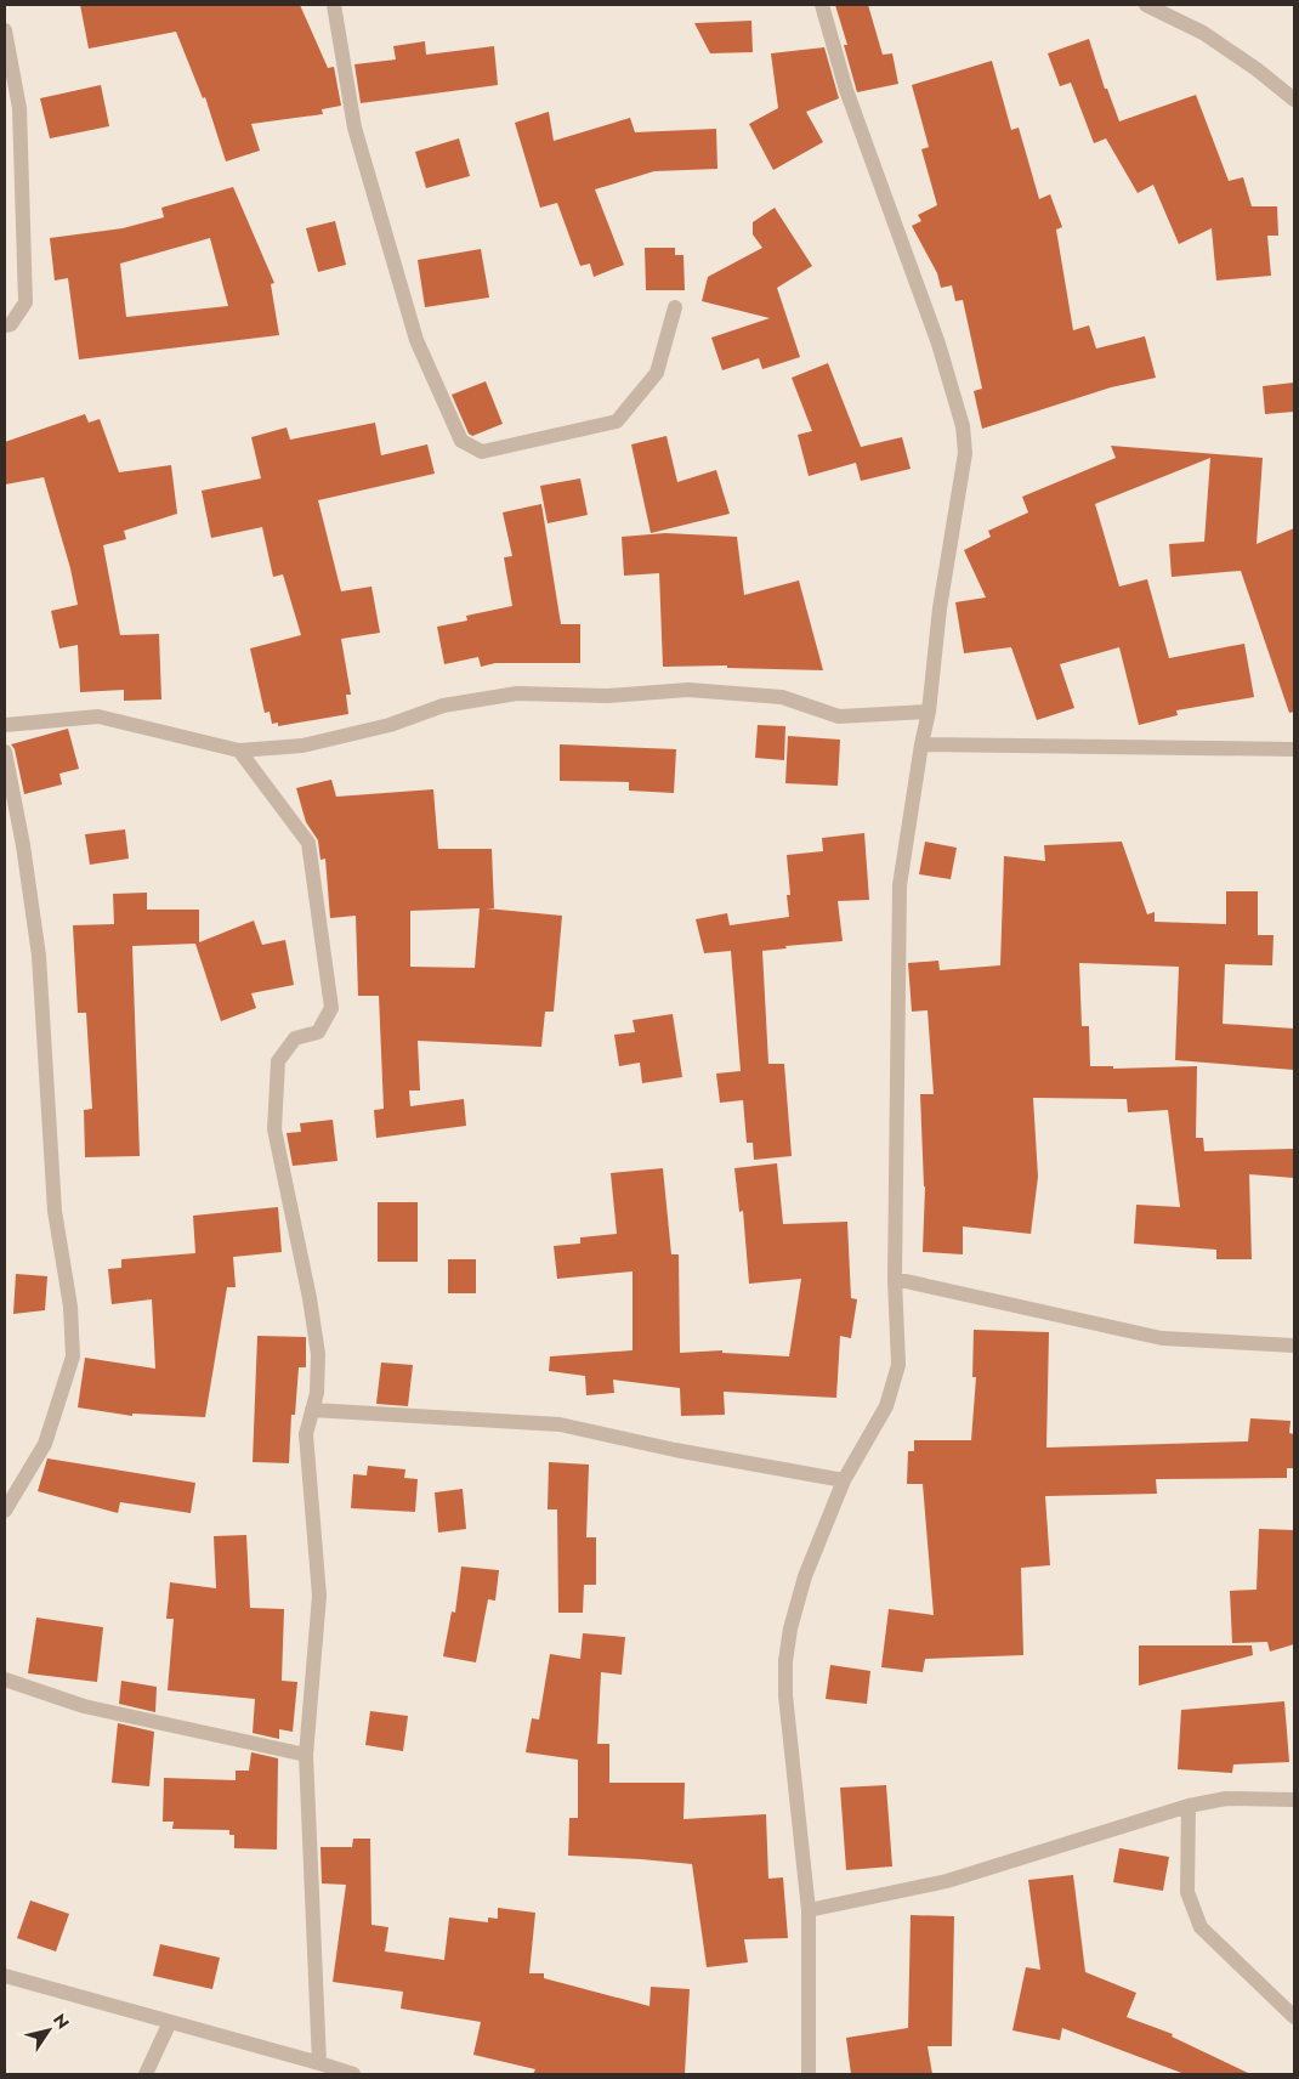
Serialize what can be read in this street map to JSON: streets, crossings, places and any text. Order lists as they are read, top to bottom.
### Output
{
  "north": "top right"
}
